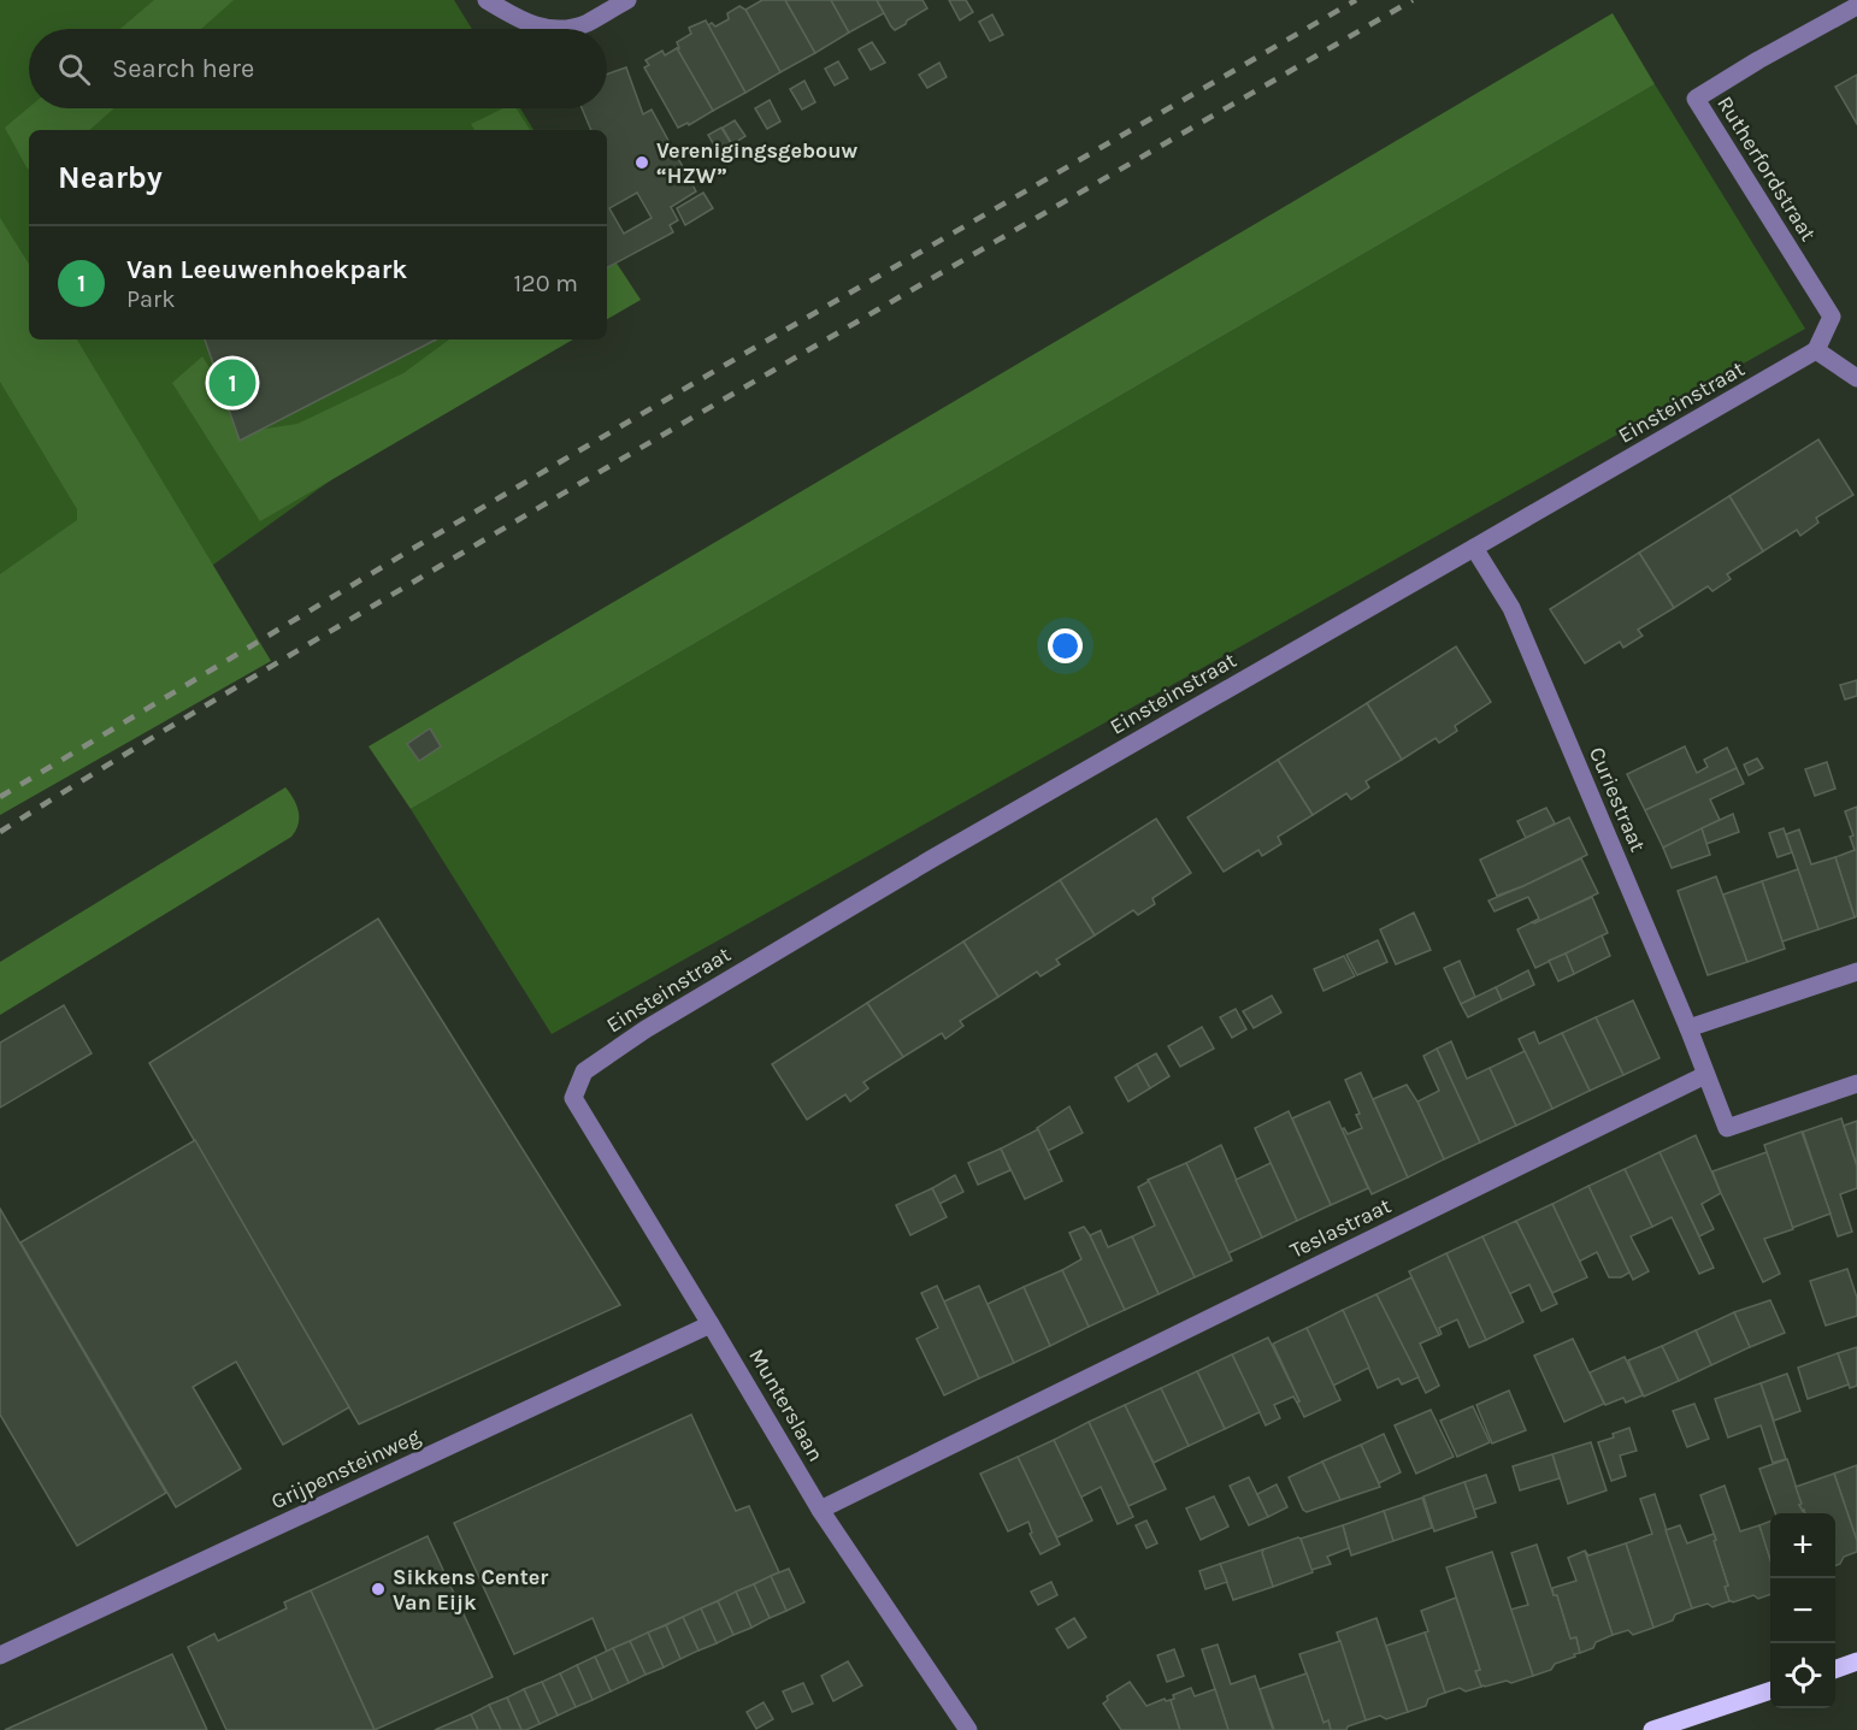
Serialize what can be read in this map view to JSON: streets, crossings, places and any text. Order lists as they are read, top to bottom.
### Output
{
  "streets": {
    "street": [
      "Rutherfordstraat",
      "Einsteinstraat",
      "Curiestraat",
      "Teslastraat",
      "Munterslaan",
      "Grijpensteinweg"
    ]
  },
  "crossings": [
    ["Rutherfordstraat", "Einsteinstraat"],
    ["Einsteinstraat", "Curiestraat"],
    ["Einsteinstraat", "Munterslaan"],
    ["Curiestraat", "Teslastraat"],
    ["Teslastraat", "Munterslaan"],
    ["Munterslaan", "Grijpensteinweg"]
  ],
  "places": ["Verenigingsgebouw “HZW”", "Sikkens Center Van Eijk"],
  "page": {
    "search": "Search here",
    "heading": "Nearby",
    "list": [
      {
        "mark": "1",
        "name": "Van Leeuwenhoekpark",
        "note": "Park",
        "value": "120 m"
      }
    ],
    "pins": "1",
    "map_buttons": ["+", "−"]
  }
}
